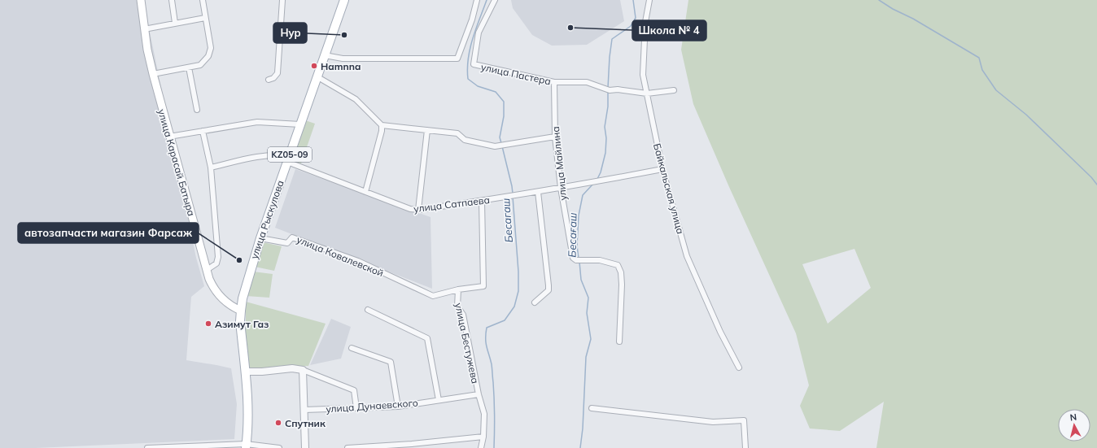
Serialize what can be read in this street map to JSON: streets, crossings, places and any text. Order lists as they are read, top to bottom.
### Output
{
  "streets": {
    "main road": ["KZ05-09", "улица Карасай Батыра", "улица Рыскулова"],
    "street": [
      "улица Пастера",
      "улица Майлина",
      "Байкальская улица",
      "улица Сатпаева",
      "улица Ковалевской",
      "улица Бестужева",
      "улица Дунаевского"
    ]
  },
  "crossings": [
    ["улица Пастера", "улица Майлина"],
    ["улица Пастера", "Байкальская улица"],
    ["улица Карасай Батыра", "улица Рыскулова"],
    ["улица Майлина", "улица Сатпаева"],
    ["Байкальская улица", "улица Сатпаева"],
    ["улица Сатпаева", "улица Рыскулова"],
    ["улица Сатпаева", "улица Бестужева"],
    ["улица Рыскулова", "улица Ковалевской"],
    ["улица Ковалевской", "улица Бестужева"],
    ["улица Бестужева", "улица Дунаевского"]
  ],
  "water": ["Бесагаш", "Бесағаш"],
  "places": [
    "Школа № 4",
    "Hyp",
    "Hamnna",
    "автозапчасти магазин Фарсаж",
    "Азимут Газ",
    "Спутник"
  ],
  "north": "top"
}
